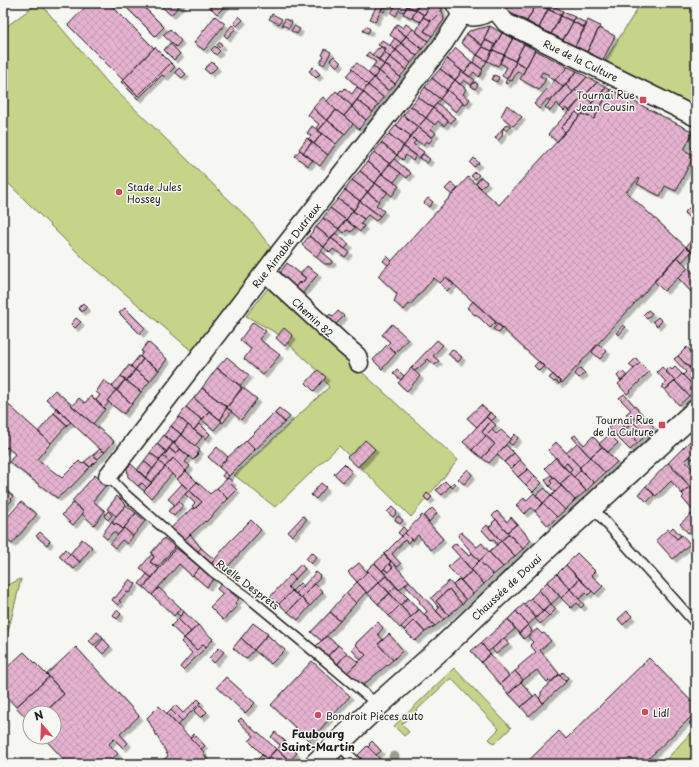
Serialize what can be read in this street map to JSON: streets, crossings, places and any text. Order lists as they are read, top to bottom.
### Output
{
  "streets": {
    "main road": ["Chaussée de Douai"],
    "street": ["Rue de la Culture", "Rue Aimable Dutrieux", "Chemin 82"],
    "lane": ["Ruelle Desprets"]
  },
  "crossings": [
    ["Rue de la Culture", "Rue Aimable Dutrieux"],
    ["Rue Aimable Dutrieux", "Chemin 82"],
    ["Rue Aimable Dutrieux", "Ruelle Desprets"],
    ["Ruelle Desprets", "Chaussée de Douai"]
  ],
  "districts": ["Faubourg Saint-Martin"],
  "places": {
    "transit": ["Tournai Rue Jean Cousin", "Tournai Rue de la Culture"],
    "other": ["Stade Jules Hossey", "Lidl", "Bondroit Pièces auto"]
  },
  "north": "top"
}
